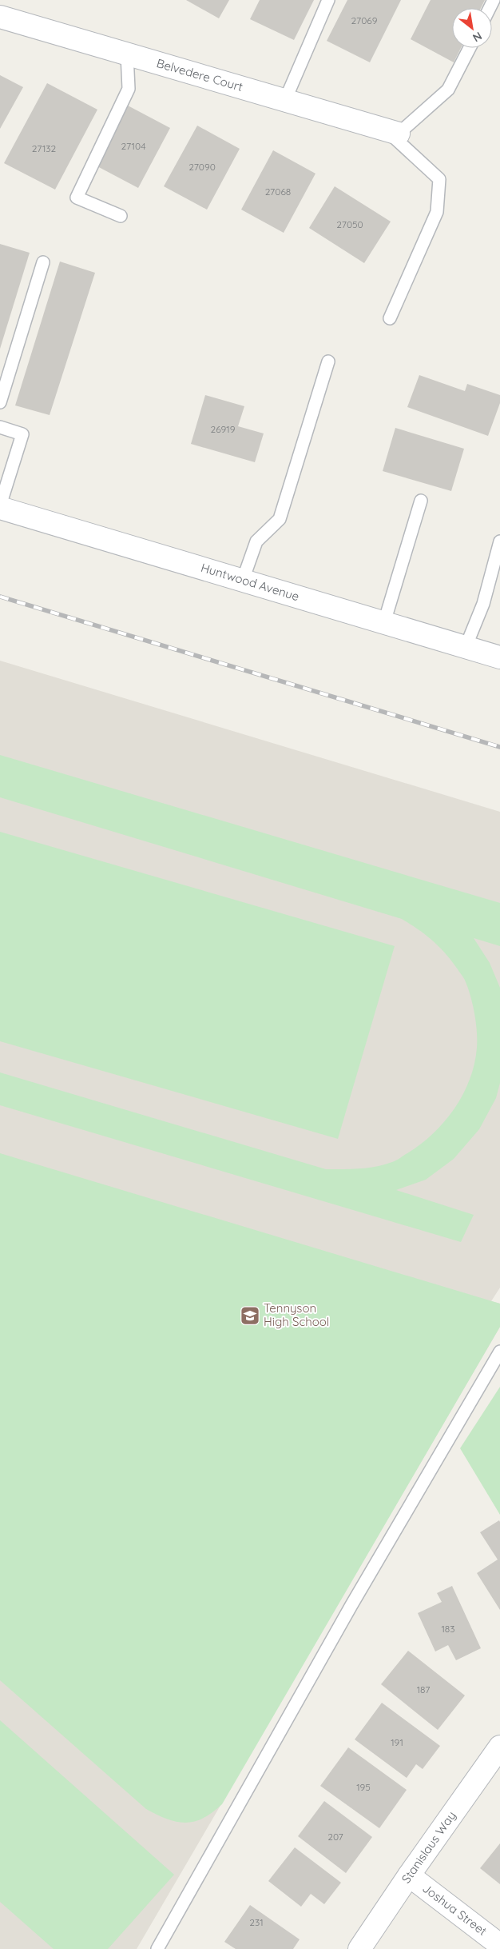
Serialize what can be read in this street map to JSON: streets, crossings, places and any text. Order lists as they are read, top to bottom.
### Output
{
  "streets": {
    "street": [
      "Belvedere Court",
      "Huntwood Avenue",
      "Stanislaus Way",
      "Joshua Street"
    ]
  },
  "crossings": [
    ["Stanislaus Way", "Joshua Street"]
  ],
  "places": {
    "school or university": ["Tennyson High School"]
  },
  "house_numbers": [
    "27069",
    "27104",
    "27132",
    "27090",
    "27068",
    "27050",
    "26919",
    "183",
    "187",
    "191",
    "195",
    "207",
    "231"
  ],
  "north": "bottom right"
}
